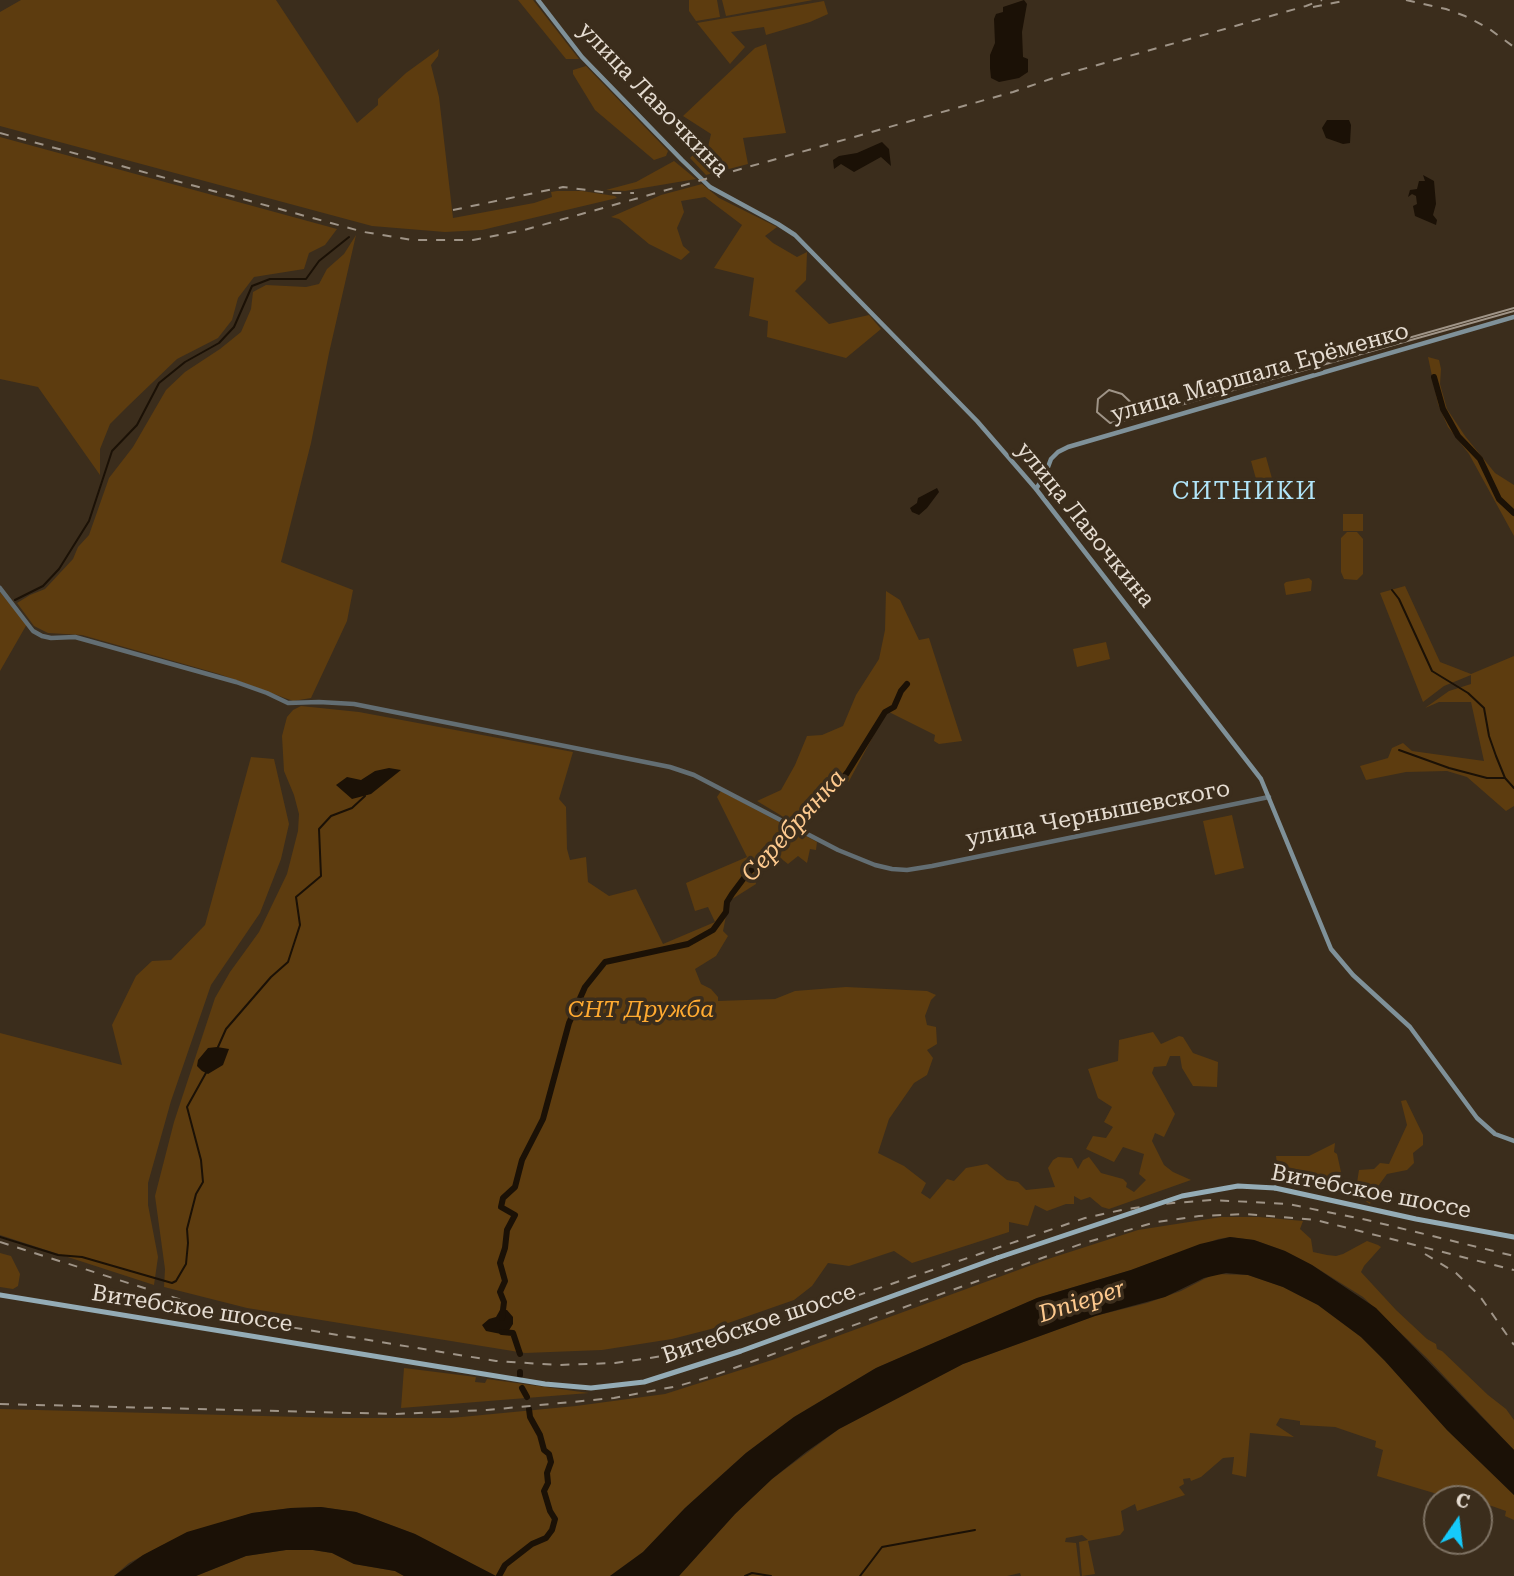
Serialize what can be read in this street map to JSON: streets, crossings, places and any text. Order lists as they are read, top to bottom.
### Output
{
  "streets": {
    "main road": ["улица Лавочкина", "улица Маршала Ерёменко", "Витебское шоссе"],
    "street": ["улица Чернышевского"]
  },
  "crossings": [
    ["улица Лавочкина", "улица Маршала Ерёменко"],
    ["улица Лавочкина", "улица Чернышевского"]
  ],
  "districts": ["СИТНИКИ"],
  "water": ["Серебрянка", "Dnieper"],
  "parks": ["СНТ Дружба"],
  "north": "top"
}
